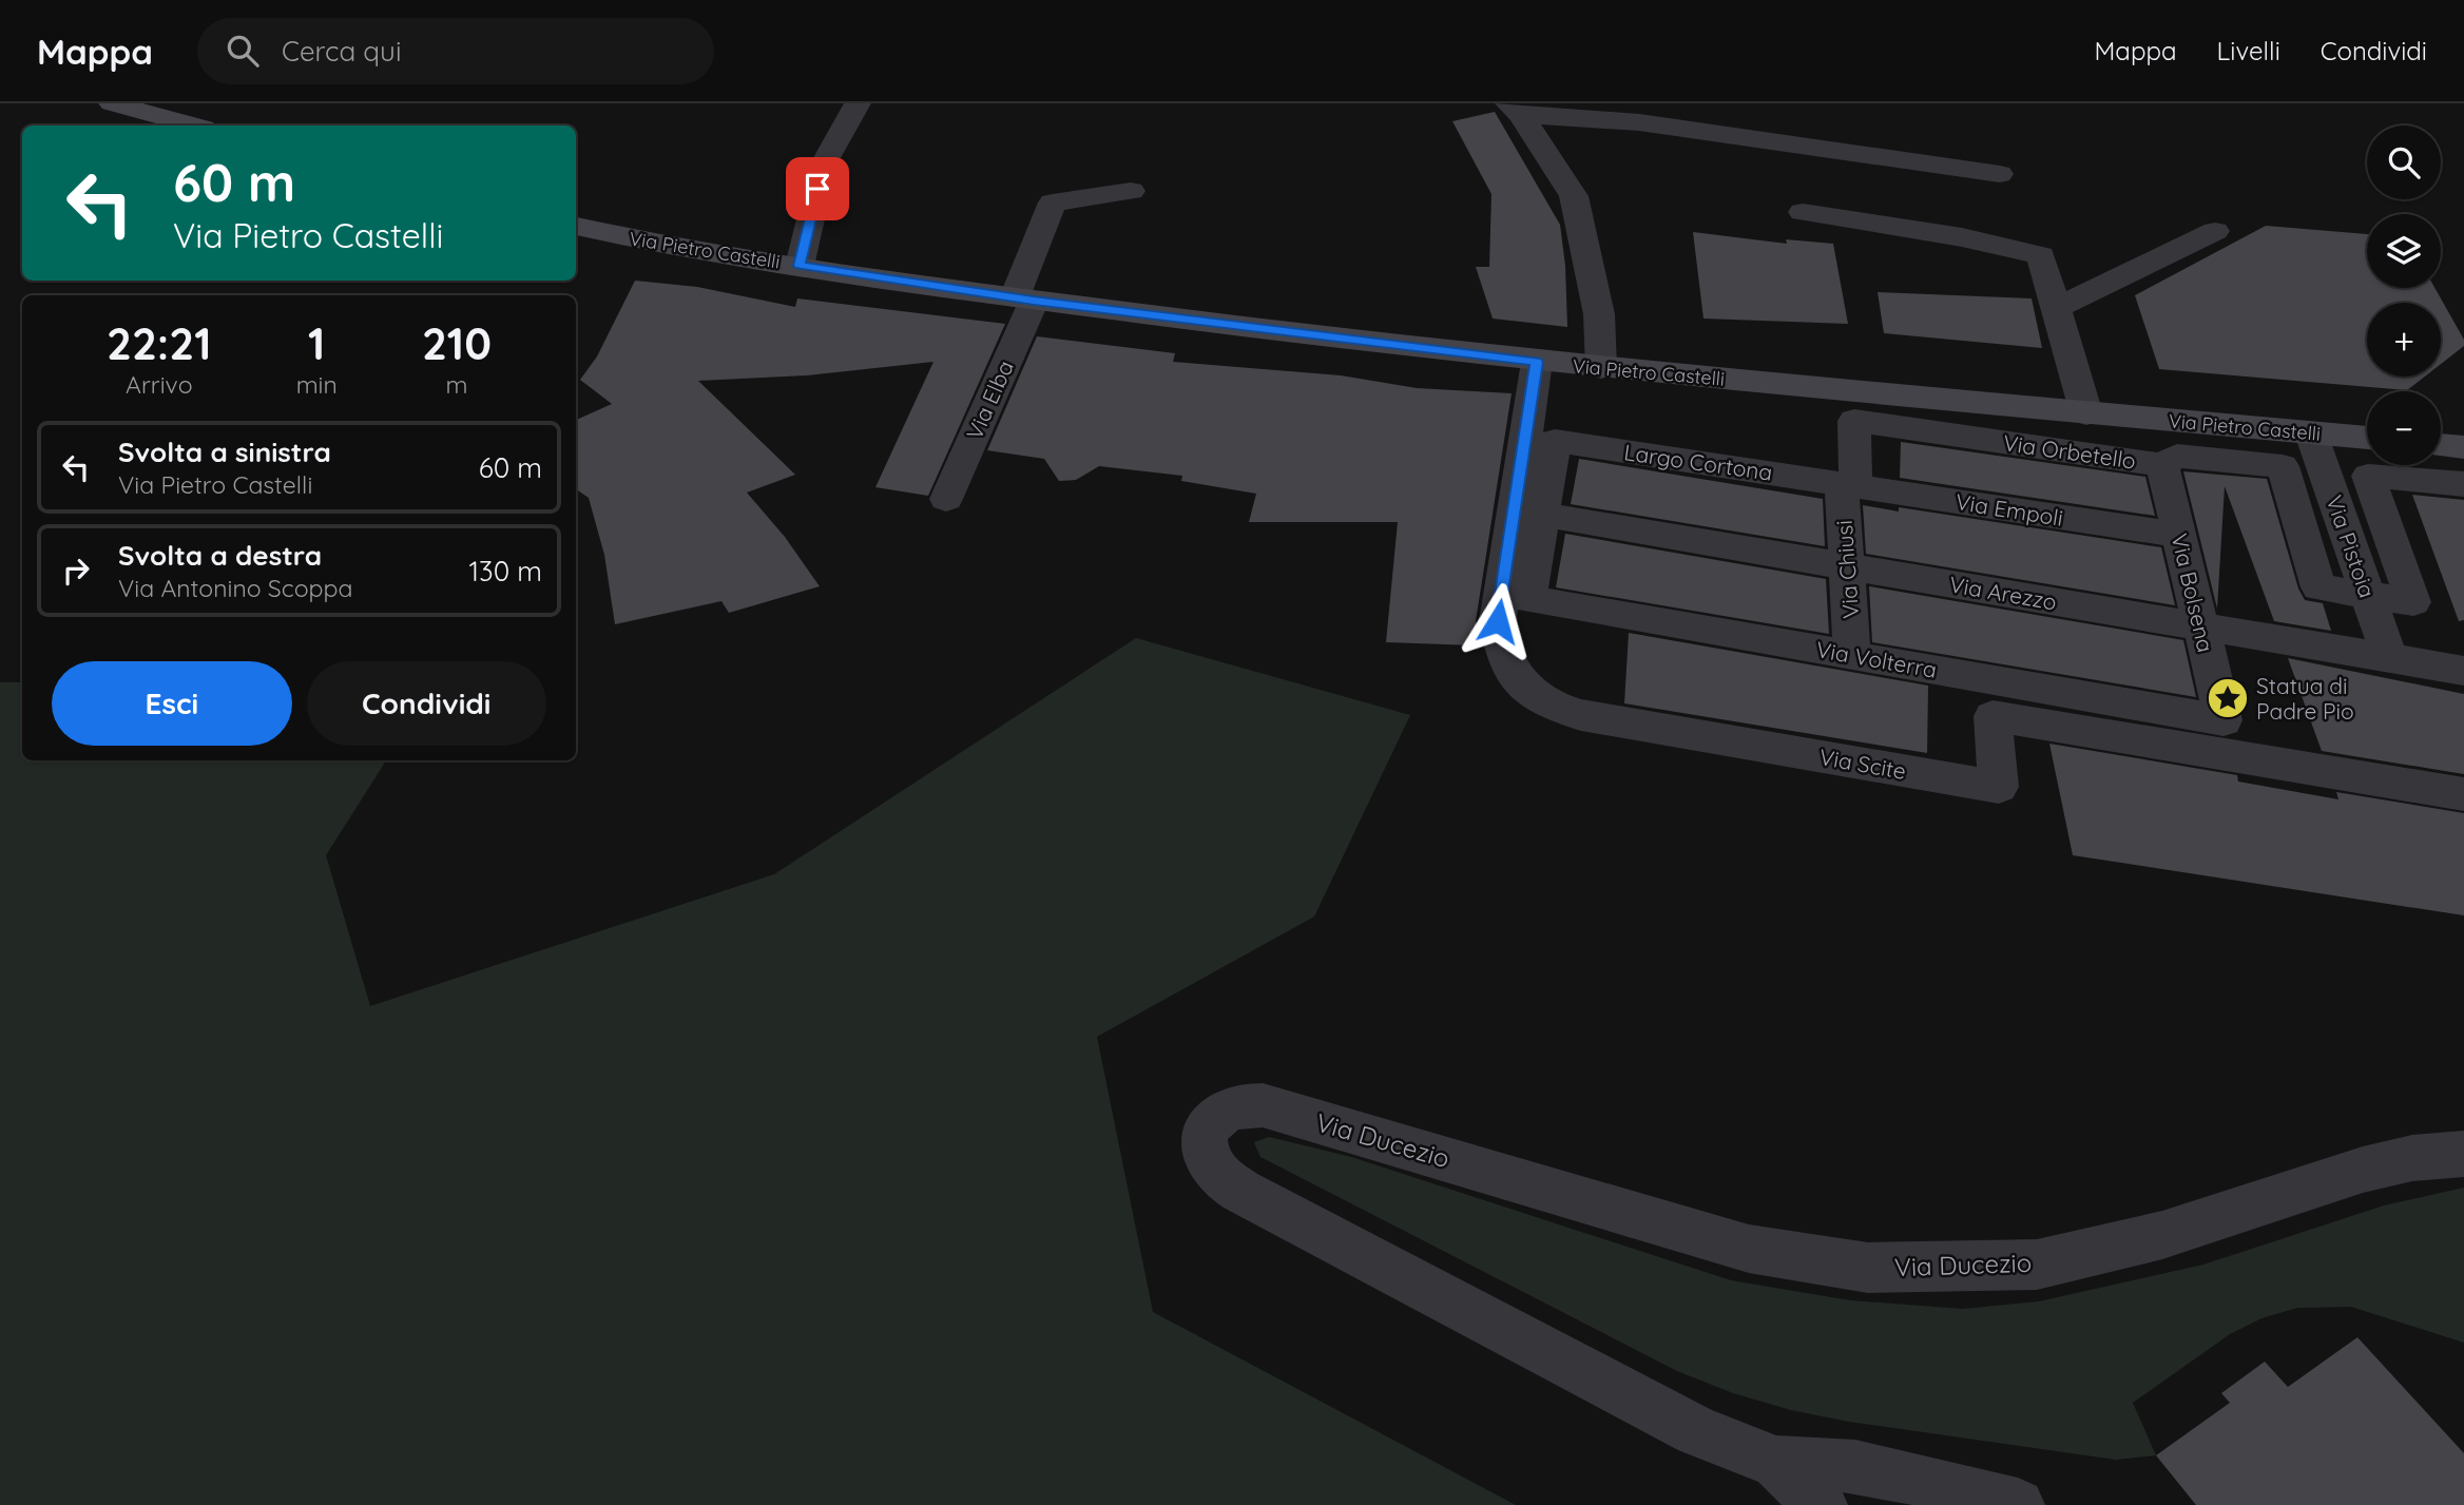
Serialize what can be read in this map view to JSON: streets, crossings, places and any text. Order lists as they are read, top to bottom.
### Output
{
  "streets": {
    "street": [
      "Via Pietro Castelli",
      "Via Elba",
      "Via Orbetello",
      "Largo Cortona",
      "Via Empoli",
      "Via Pistoia",
      "Via Chiusi",
      "Via Arezzo",
      "Via Bolsena",
      "Via Volterra",
      "Via Scite",
      "Via Ducezio"
    ]
  },
  "crossings": [
    ["Via Pietro Castelli", "Via Elba"],
    ["Via Pietro Castelli", "Via Pistoia"],
    ["Via Pietro Castelli", "Via Scite"],
    ["Via Orbetello", "Via Pistoia"],
    ["Via Orbetello", "Via Chiusi"],
    ["Via Orbetello", "Via Bolsena"],
    ["Largo Cortona", "Via Empoli"],
    ["Largo Cortona", "Via Chiusi"],
    ["Largo Cortona", "Via Arezzo"],
    ["Largo Cortona", "Via Volterra"],
    ["Via Empoli", "Via Chiusi"],
    ["Via Empoli", "Via Bolsena"],
    ["Via Pistoia", "Via Arezzo"],
    ["Via Chiusi", "Via Arezzo"],
    ["Via Chiusi", "Via Volterra"],
    ["Via Arezzo", "Via Bolsena"],
    ["Via Arezzo", "Via Volterra"],
    ["Via Bolsena", "Via Volterra"]
  ],
  "places": {
    "place": ["Statua di Padre Pio"]
  },
  "page": {
    "header": "Mappa",
    "search": "Cerca qui",
    "nav": ["Mappa", "Livelli", "Condividi"],
    "map_buttons": ["+", "−"],
    "turn": ["60 m", "Via Pietro Castelli"],
    "eta": [
      "22:21",
      "Arrivo",
      "1",
      "min",
      "210",
      "m"
    ],
    "list": [
      {
        "name": "Svolta a sinistra",
        "note": "Via Pietro Castelli",
        "value": "60 m"
      },
      {
        "name": "Svolta a destra",
        "note": "Via Antonino Scoppa",
        "value": "130 m"
      }
    ],
    "buttons": ["Esci", "Condividi"]
  }
}
